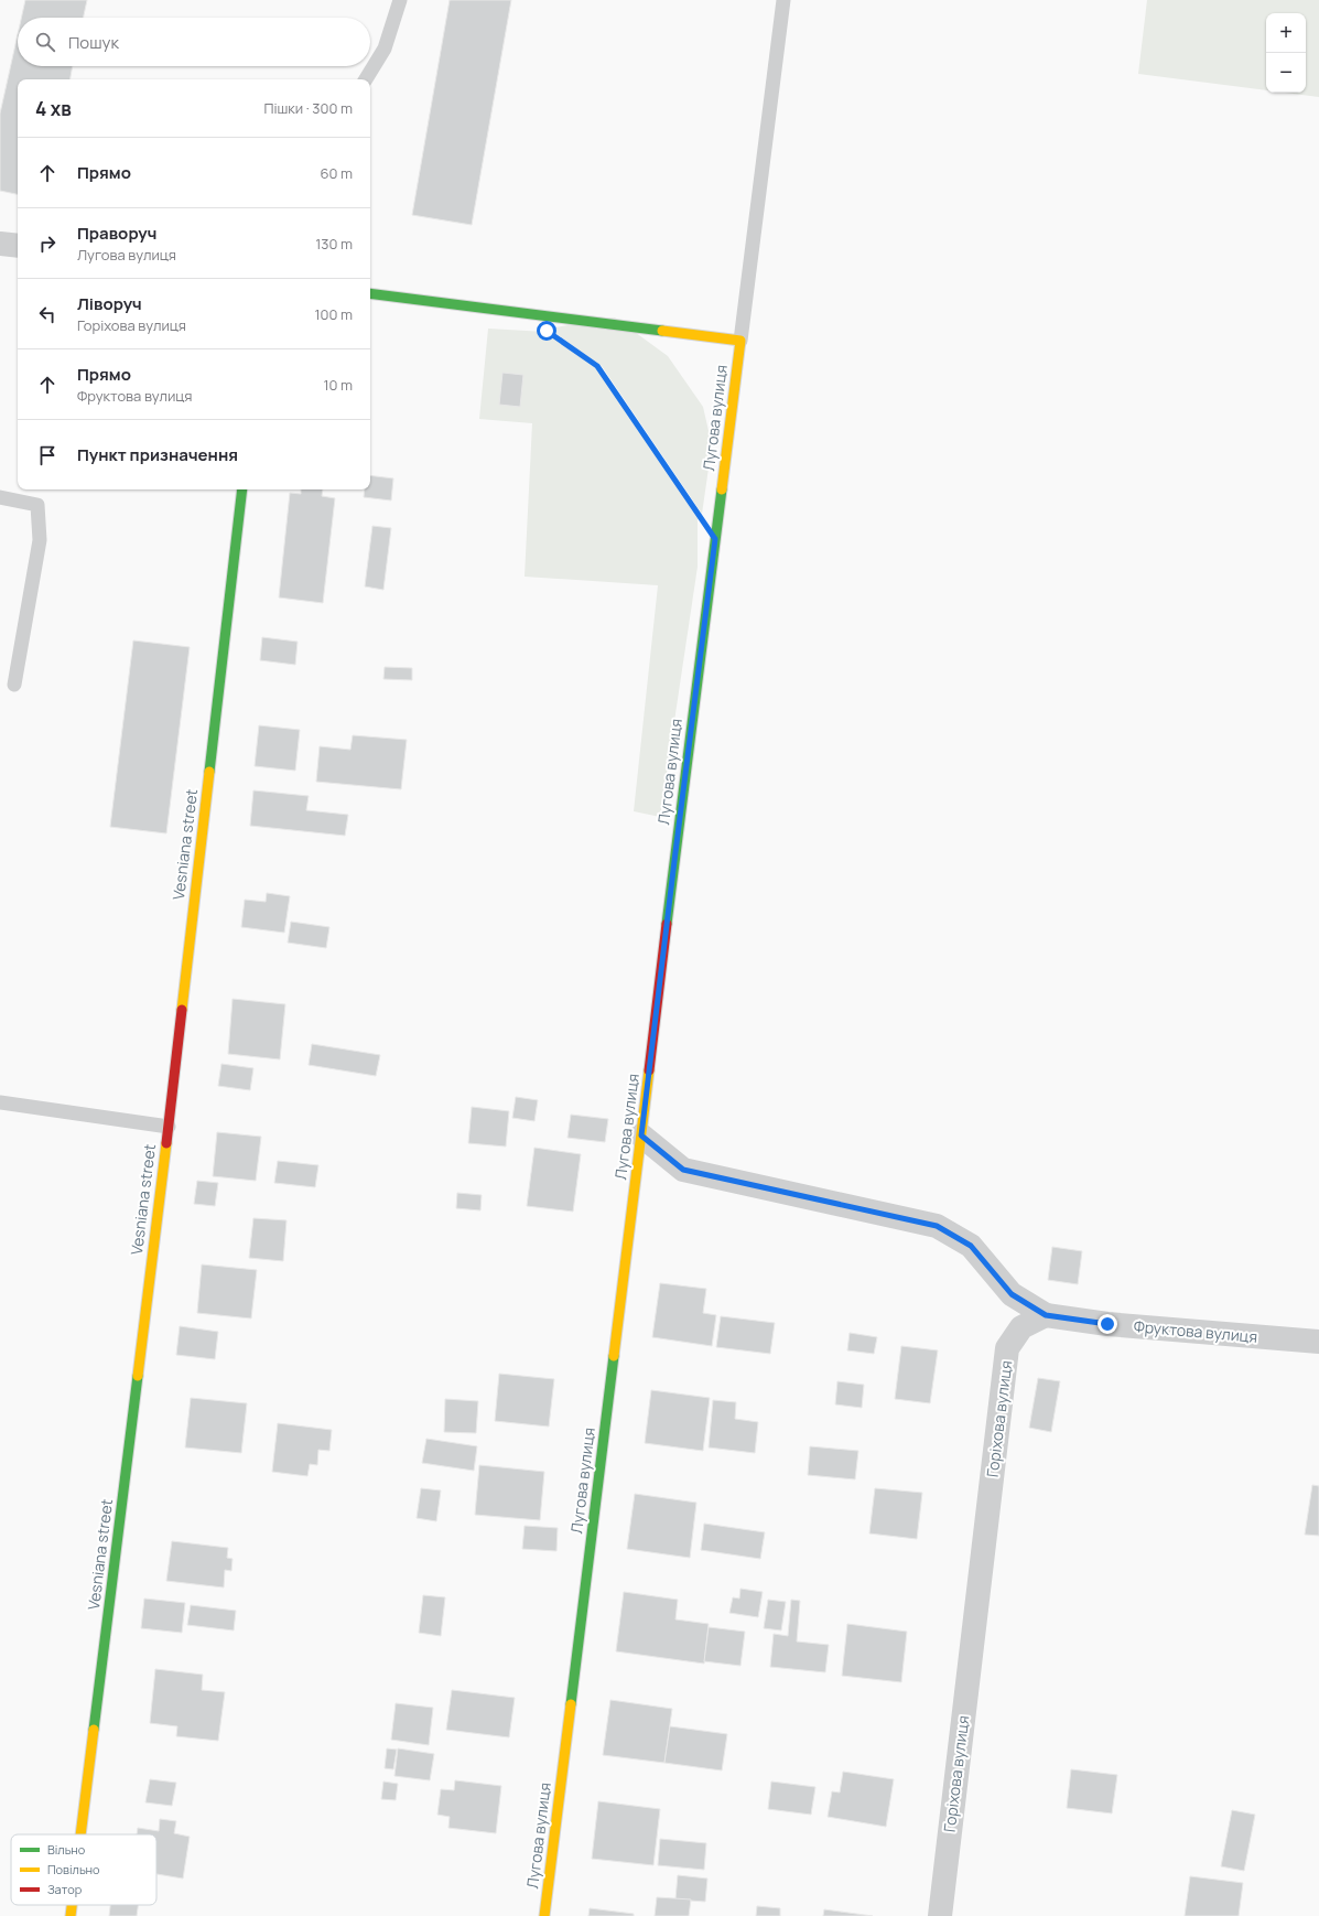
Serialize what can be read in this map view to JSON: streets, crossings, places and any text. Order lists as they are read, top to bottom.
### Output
{
  "streets": {
    "street": [
      "Лугова вулиця",
      "Vesniana street",
      "Фруктова вулиця",
      "Горіхова вулиця"
    ]
  },
  "crossings": [
    ["Фруктова вулиця", "Горіхова вулиця"]
  ],
  "legend": ["Вільно", "Повільно", "Затор"],
  "page": {
    "map_buttons": ["+", "−"],
    "search": "Пошук",
    "heading": ["4 хв", "Пішки · 300 m"],
    "list": [
      ["Прямо", "60 m"],
      ["Праворуч", "Лугова вулиця", "130 m"],
      ["Ліворуч", "Горіхова вулиця", "100 m"],
      ["Прямо", "Фруктова вулиця", "10 m"],
      "Пункт призначення"
    ]
  }
}
